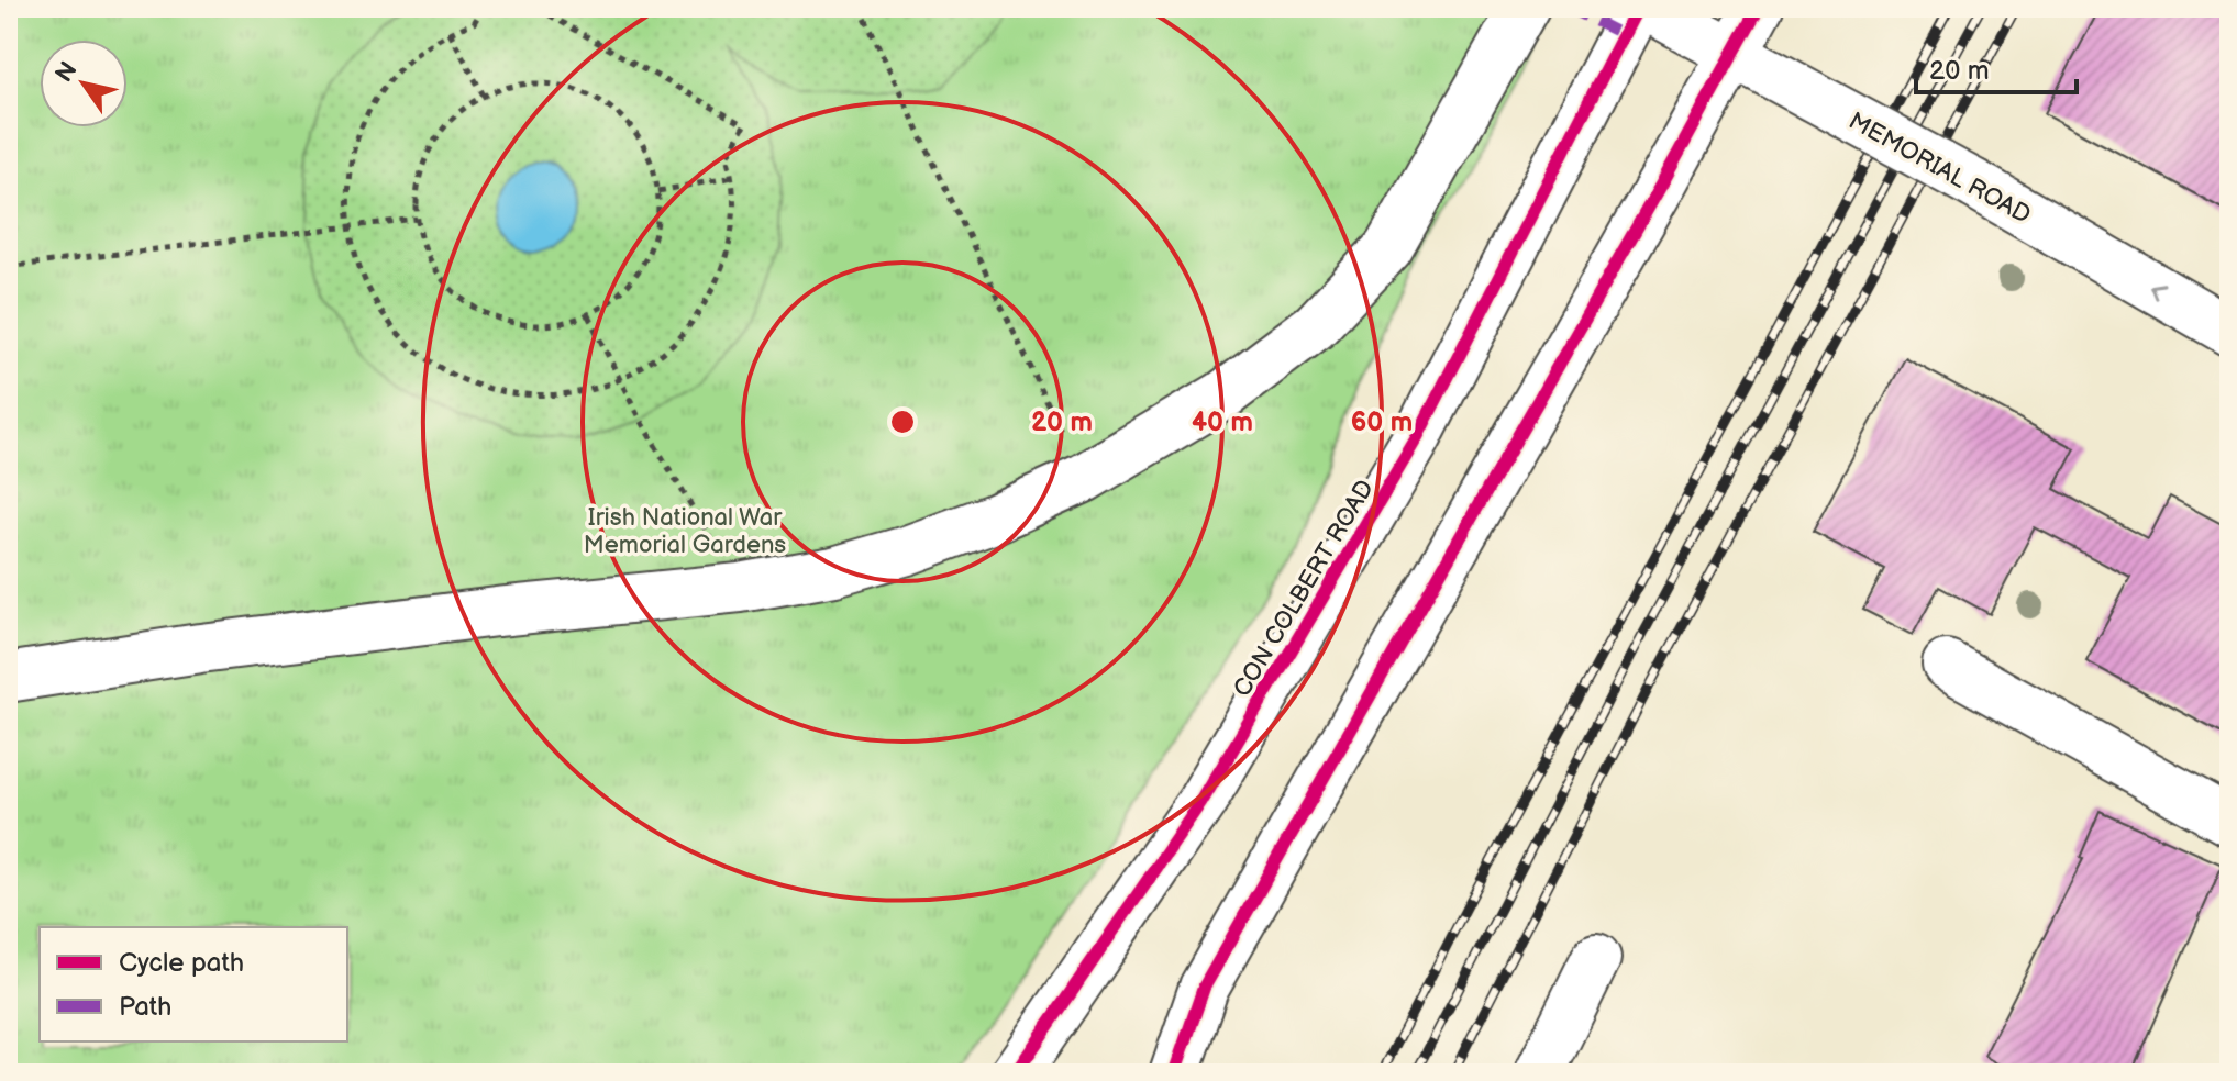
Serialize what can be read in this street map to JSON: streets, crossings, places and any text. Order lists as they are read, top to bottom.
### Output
{
  "streets": {
    "main road": ["MEMORIAL ROAD", "CON COLBERT ROAD"]
  },
  "one_way": ["MEMORIAL ROAD"],
  "parks": ["Irish National War Memorial Gardens"],
  "legend": ["Cycle path", "Path"],
  "scale_bar": "20 m",
  "north": "top left",
  "rings": ["20 m", "40 m", "60 m"]
}
